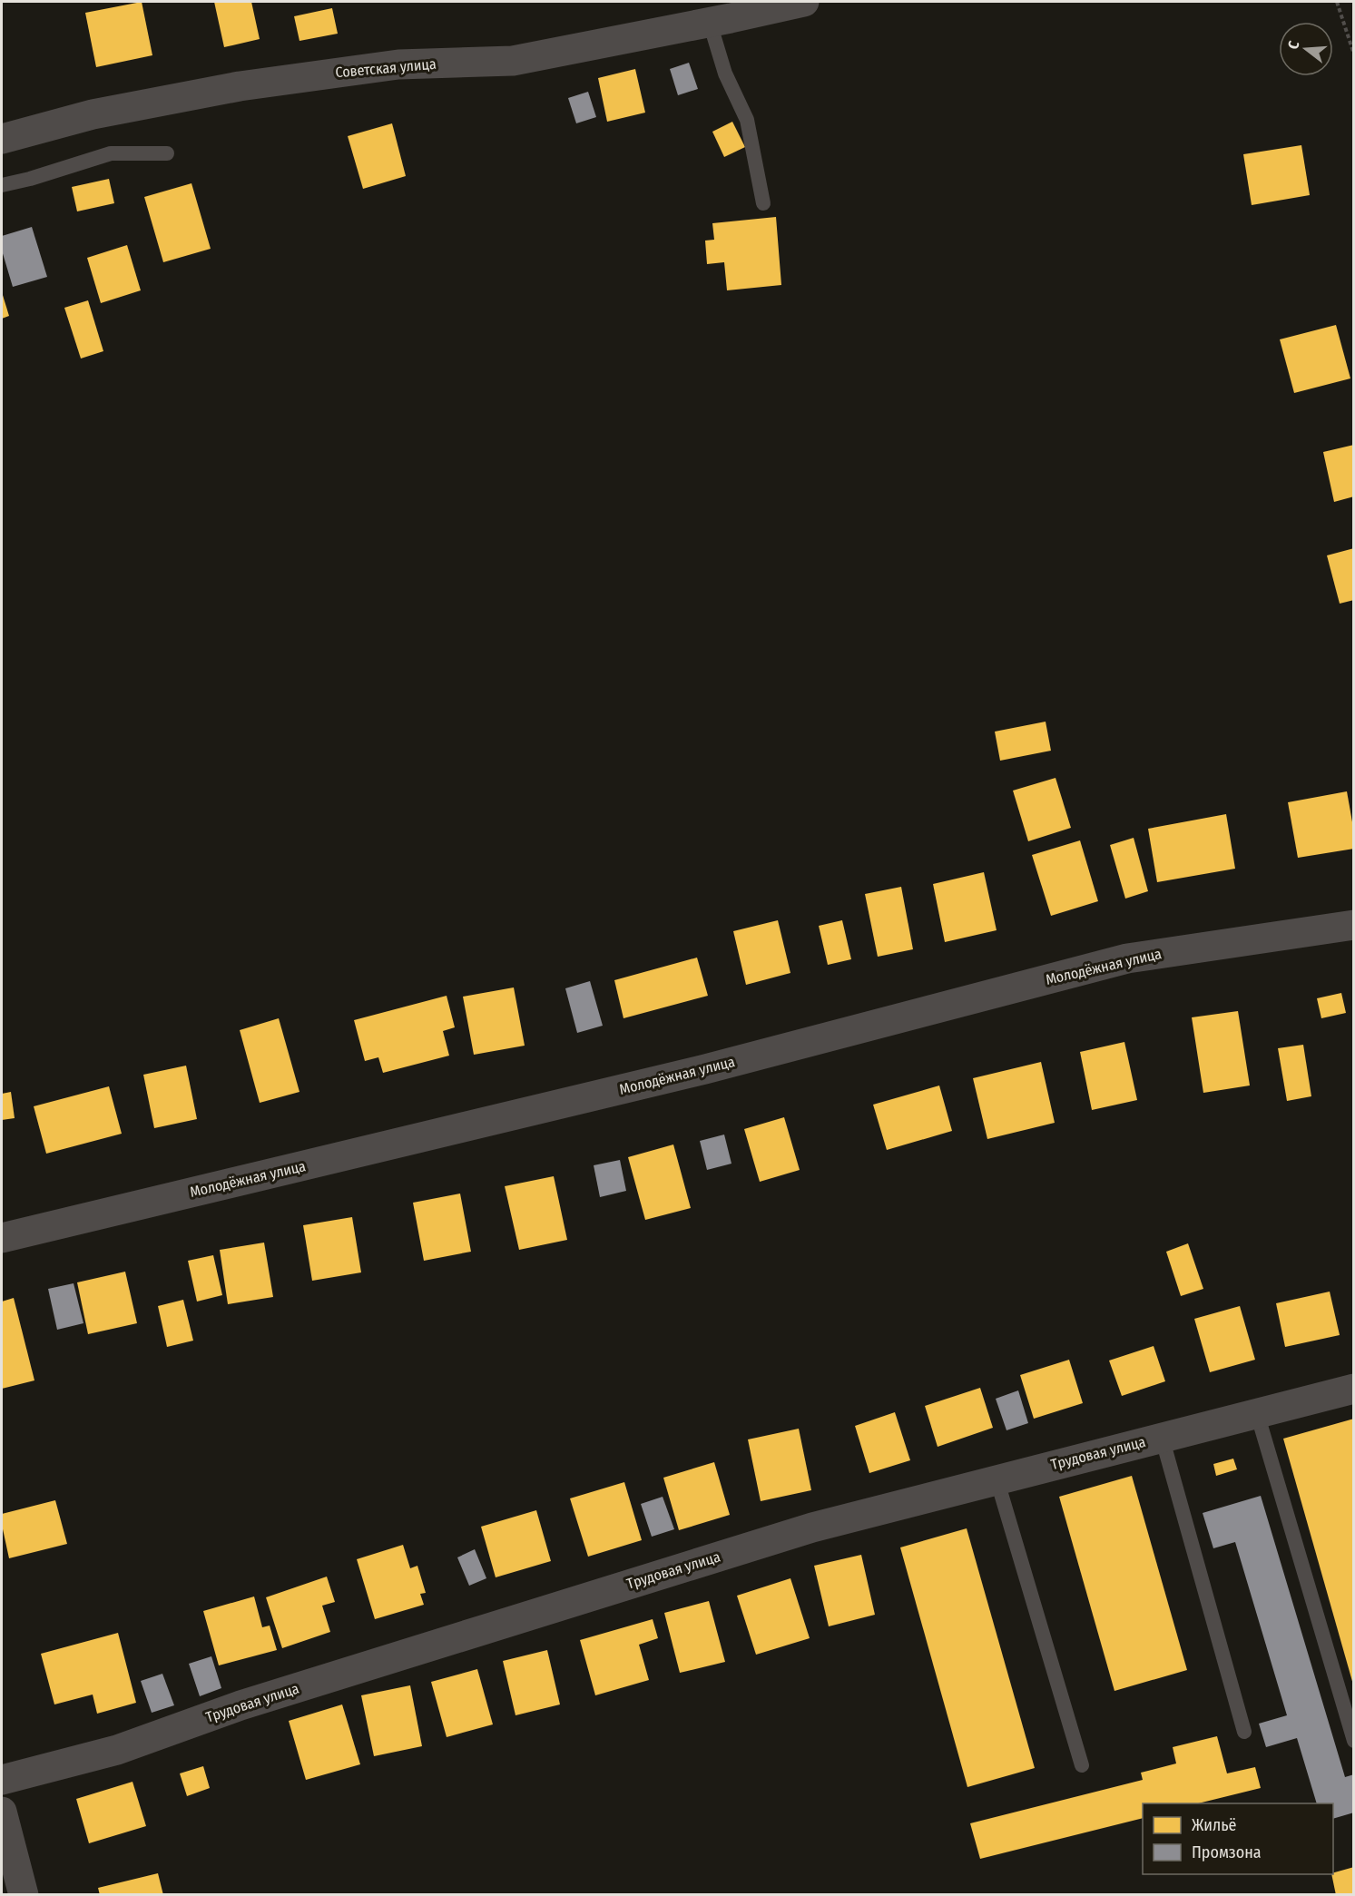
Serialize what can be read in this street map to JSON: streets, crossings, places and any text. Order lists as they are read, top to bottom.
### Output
{
  "streets": {
    "street": ["Советская улица", "Молодёжная улица", "Трудовая улица"]
  },
  "legend": ["Жильё", "Промзона"],
  "north": "left"
}
